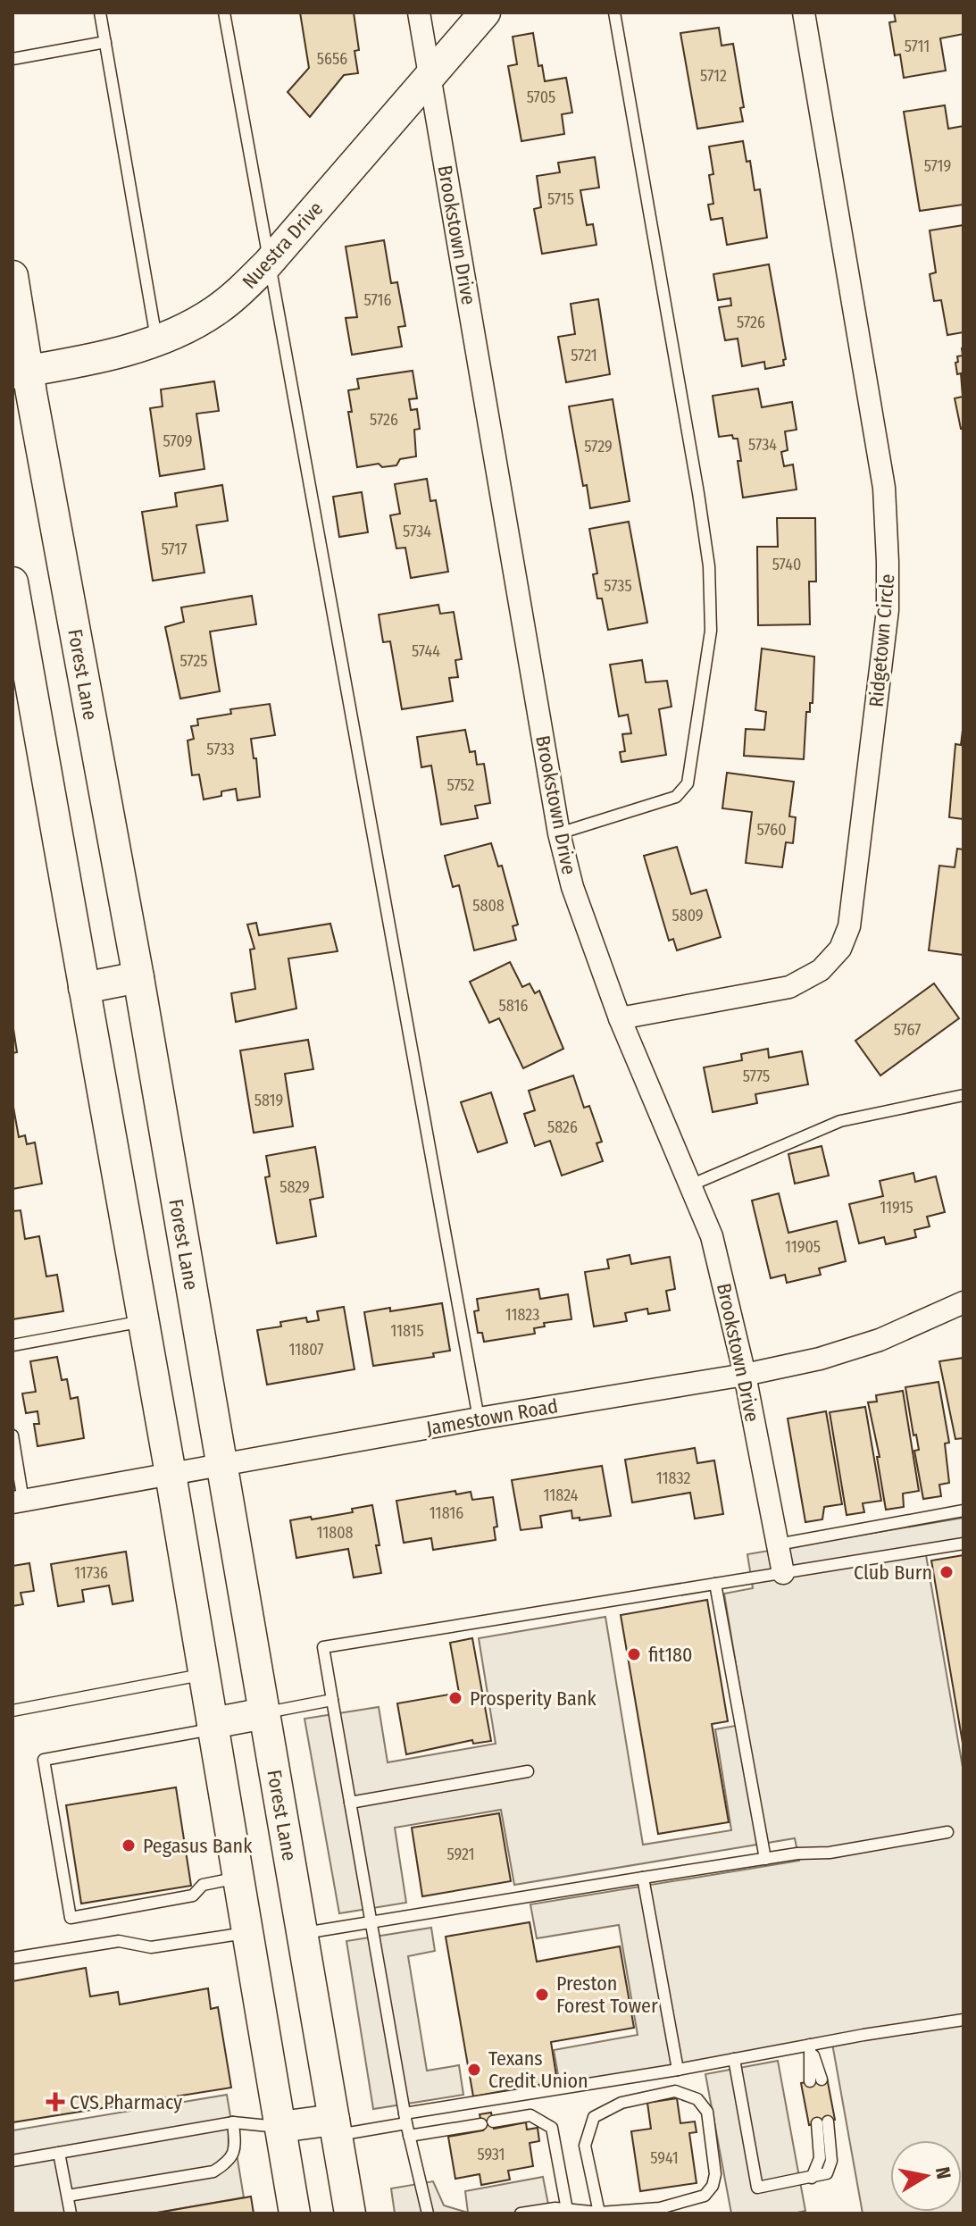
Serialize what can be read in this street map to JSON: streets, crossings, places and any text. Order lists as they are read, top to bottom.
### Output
{
  "streets": {
    "main road": ["Nuestra Drive", "Forest Lane"],
    "street": ["Brookstown Drive", "Ridgetown Circle", "Jamestown Road"]
  },
  "crossings": [
    ["Brookstown Drive", "Nuestra Drive"],
    ["Brookstown Drive", "Ridgetown Circle"],
    ["Brookstown Drive", "Jamestown Road"],
    ["Nuestra Drive", "Forest Lane"],
    ["Forest Lane", "Jamestown Road"]
  ],
  "places": {
    "other": [
      "Club Burn",
      "fit180",
      "Prosperity Bank",
      "Pegasus Bank",
      "Preston Forest Tower",
      "Texans Credit Union"
    ],
    "health": ["CVS Pharmacy"]
  },
  "house_numbers": [
    "5711",
    "5656",
    "5712",
    "5705",
    "5719",
    "5715",
    "5716",
    "5726",
    "5721",
    "5726",
    "5709",
    "5734",
    "5729",
    "5734",
    "5717",
    "5740",
    "5735",
    "5744",
    "5725",
    "5733",
    "5752",
    "5760",
    "5808",
    "5809",
    "5816",
    "5767",
    "5775",
    "5819",
    "5826",
    "5829",
    "11915",
    "11905",
    "11823",
    "11815",
    "11807",
    "11832",
    "11824",
    "11816",
    "11808",
    "11736",
    "5921",
    "5931",
    "5941"
  ],
  "north": "right"
}
